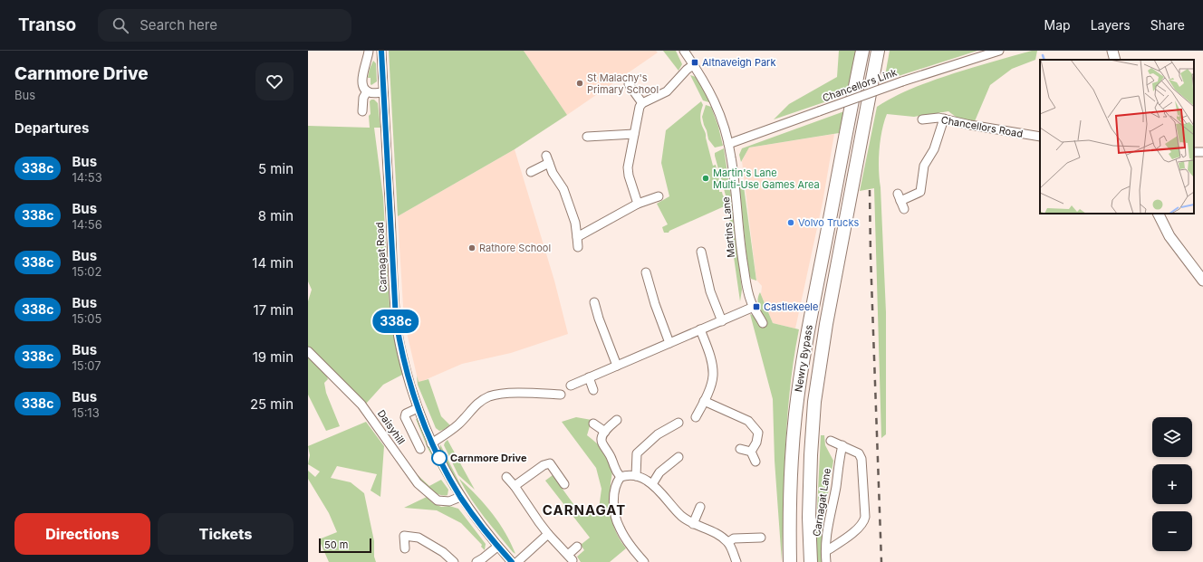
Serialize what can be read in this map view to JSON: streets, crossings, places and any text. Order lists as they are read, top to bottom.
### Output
{
  "streets": {
    "highway": ["Newry Bypass"],
    "street": [
      "Chancellors Link",
      "Chancellors Road",
      "Martins Lane",
      "Carnagat Road",
      "Daisyhill",
      "Carnagat Lane"
    ]
  },
  "crossings": [
    ["Chancellors Link", "Martins Lane"],
    ["Carnagat Road", "Daisyhill"]
  ],
  "districts": ["CARNAGAT"],
  "places": {
    "transit": ["Altnaveigh Park", "Castlekeele"],
    "other": [
      "St Malachy's Primary School",
      "Martin's Lane Multi-Use Games Area",
      "Volvo Trucks",
      "Rathore School",
      "Carnmore Drive"
    ]
  },
  "lines": ["bus line 338c"],
  "scale_bar": "50 m",
  "page": {
    "header": "Transo",
    "search": "Search here",
    "nav": ["Map", "Layers", "Share"],
    "heading": [
      ["Carnmore Drive", "Bus"],
      "Departures"
    ],
    "on_map": "338c",
    "list": [
      {
        "mark": "338c",
        "name": "Bus",
        "note": "14:53",
        "value": "5 min"
      },
      {
        "mark": "338c",
        "name": "Bus",
        "note": "14:56",
        "value": "8 min"
      },
      {
        "mark": "338c",
        "name": "Bus",
        "note": "15:02",
        "value": "14 min"
      },
      {
        "mark": "338c",
        "name": "Bus",
        "note": "15:05",
        "value": "17 min"
      },
      {
        "mark": "338c",
        "name": "Bus",
        "note": "15:07",
        "value": "19 min"
      },
      {
        "mark": "338c",
        "name": "Bus",
        "note": "15:13",
        "value": "25 min"
      }
    ],
    "map_buttons": ["+", "−"],
    "buttons": ["Directions", "Tickets"],
    "scale": "50 m"
  }
}
